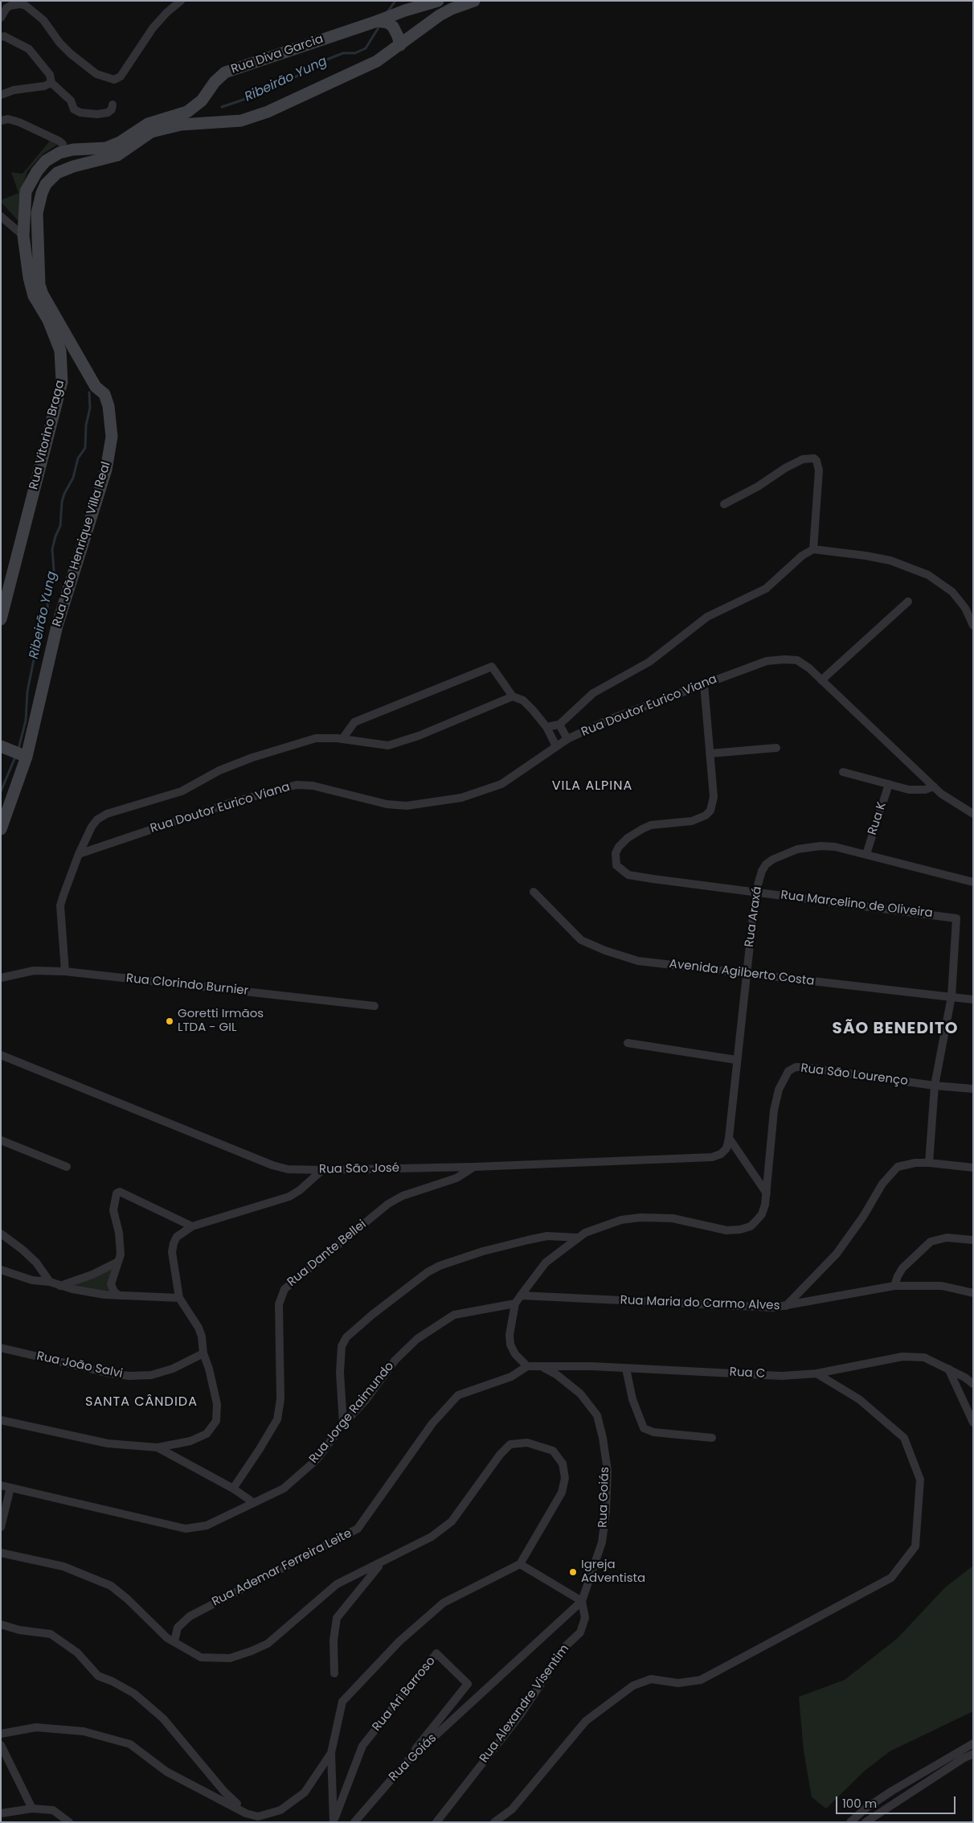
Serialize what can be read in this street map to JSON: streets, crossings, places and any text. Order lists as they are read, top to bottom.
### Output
{
  "streets": {
    "main road": ["Rua Diva Garcia", "Rua Vitorino Braga", "Rua João Henrique Villa Real"],
    "street": [
      "Rua Doutor Eurico Viana",
      "Rua K",
      "Rua Marcelino de Oliveira",
      "Rua Araxá",
      "Avenida Agilberto Costa",
      "Rua Clorindo Burnier",
      "Rua São Lourenço",
      "Rua São José",
      "Rua Dante Bellei",
      "Rua Maria do Carmo Alves",
      "Rua João Salvi",
      "Rua C",
      "Rua Jorge Raimundo",
      "Rua Goiás",
      "Rua Ademar Ferreira Leite",
      "Rua Ari Barroso",
      "Rua Alexandre Visentim"
    ]
  },
  "crossings": [
    ["Rua Diva Garcia", "Rua Vitorino Braga"],
    ["Rua K", "Rua Araxá"],
    ["Rua Marcelino de Oliveira", "Rua Araxá"],
    ["Rua Marcelino de Oliveira", "Avenida Agilberto Costa"],
    ["Rua Araxá", "Avenida Agilberto Costa"],
    ["Rua Araxá", "Rua São José"],
    ["Rua São José", "Rua Dante Bellei"],
    ["Rua C", "Rua Goiás"],
    ["Rua Goiás", "Rua Ademar Ferreira Leite"],
    ["Rua Goiás", "Rua Ari Barroso"],
    ["Rua Goiás", "Rua Alexandre Visentim"]
  ],
  "districts": ["VILA ALPINA", "SÃO BENEDITO", "SANTA CÂNDIDA"],
  "water": ["Ribeirão Yung"],
  "places": ["Goretti Irmãos LTDA - GIL", "Igreja Adventista"],
  "scale_bar": "100 m"
}
